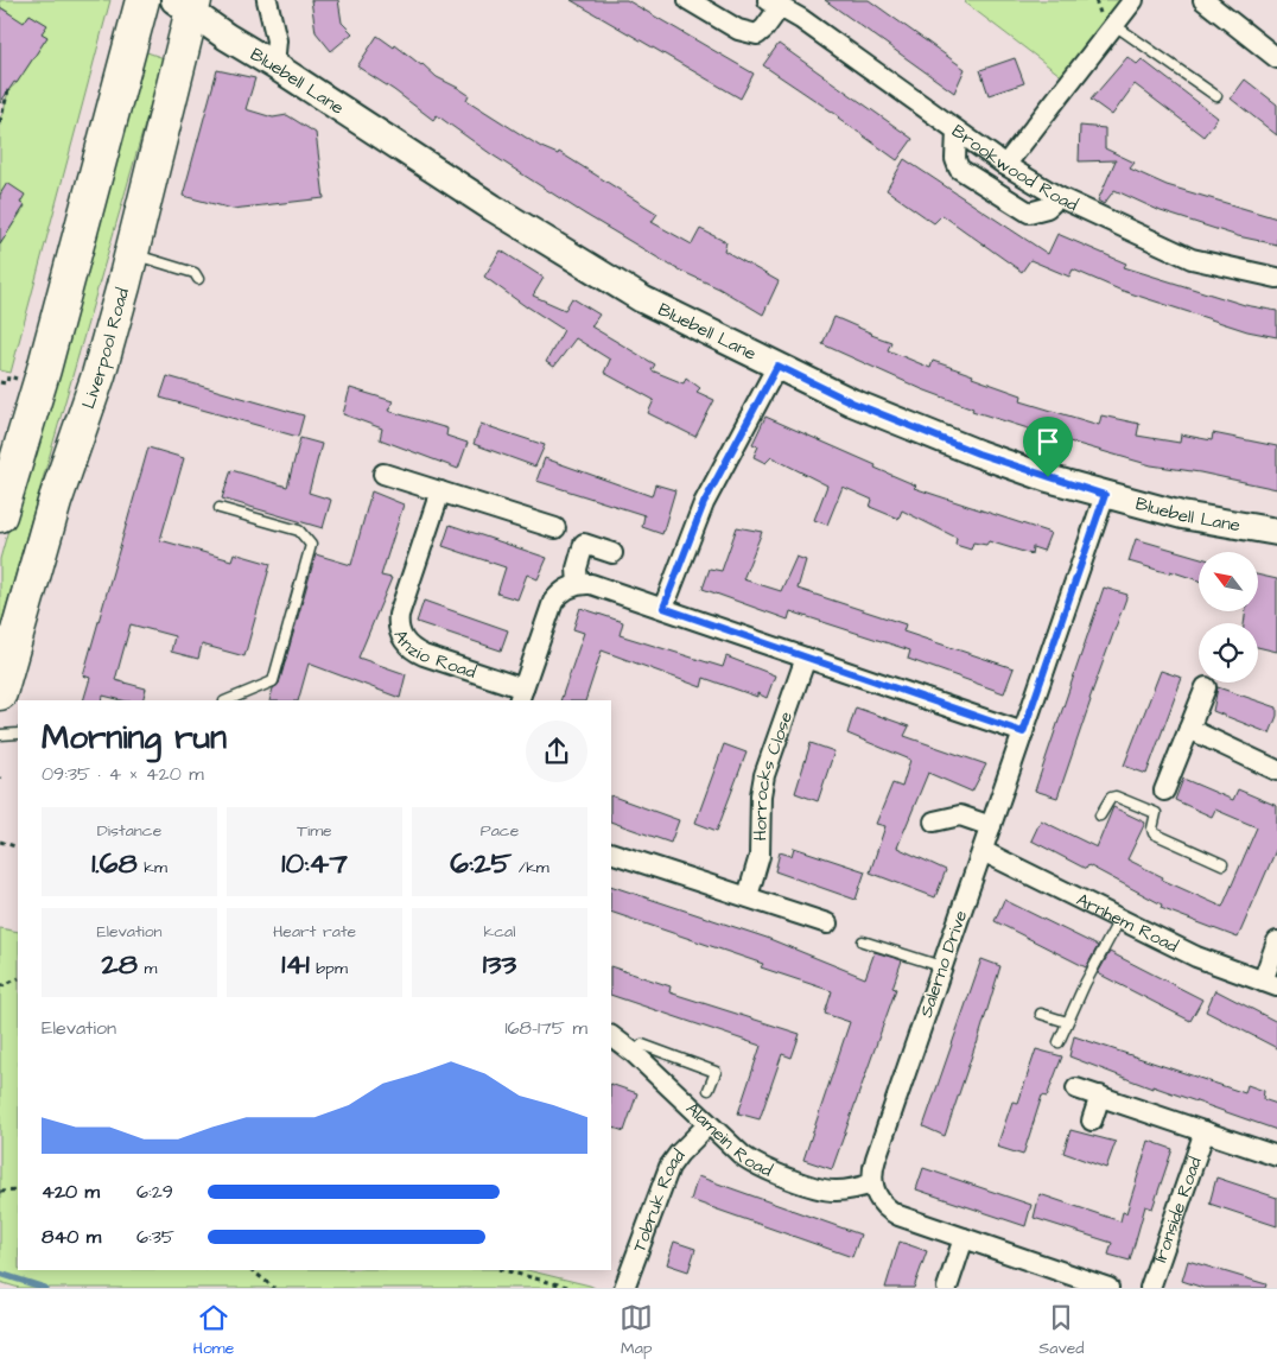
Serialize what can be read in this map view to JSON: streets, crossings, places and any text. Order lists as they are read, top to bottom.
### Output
{
  "streets": {
    "highway": ["Liverpool Road"],
    "street": [
      "Bluebell Lane",
      "Brookwood Road",
      "Anzio Road",
      "Horrocks Close",
      "Arnhem Road",
      "Salerno Drive",
      "Alamein Road",
      "Tobruk Road",
      "Ironside Road"
    ]
  },
  "crossings": [
    ["Bluebell Lane", "Liverpool Road"],
    ["Bluebell Lane", "Salerno Drive"],
    ["Arnhem Road", "Salerno Drive"],
    ["Salerno Drive", "Alamein Road"],
    ["Alamein Road", "Tobruk Road"]
  ],
  "north": "top left",
  "page": {
    "heading": ["Morning run", "09:35 · 4 × 420 m"],
    "stats": [
      ["Distance", "1.68 km"],
      ["Time", "10:47"],
      ["Pace", "6:25 /km"],
      ["Elevation", "28 m"],
      ["Heart rate", "141 bpm"],
      ["kcal", "133"]
    ],
    "chart": ["Elevation", "168–175 m"],
    "list": [
      {
        "name": "420 m",
        "note": "6:29"
      },
      {
        "name": "840 m",
        "note": "6:35"
      }
    ],
    "tabs": ["Home", "Map", "Saved"]
  }
}
